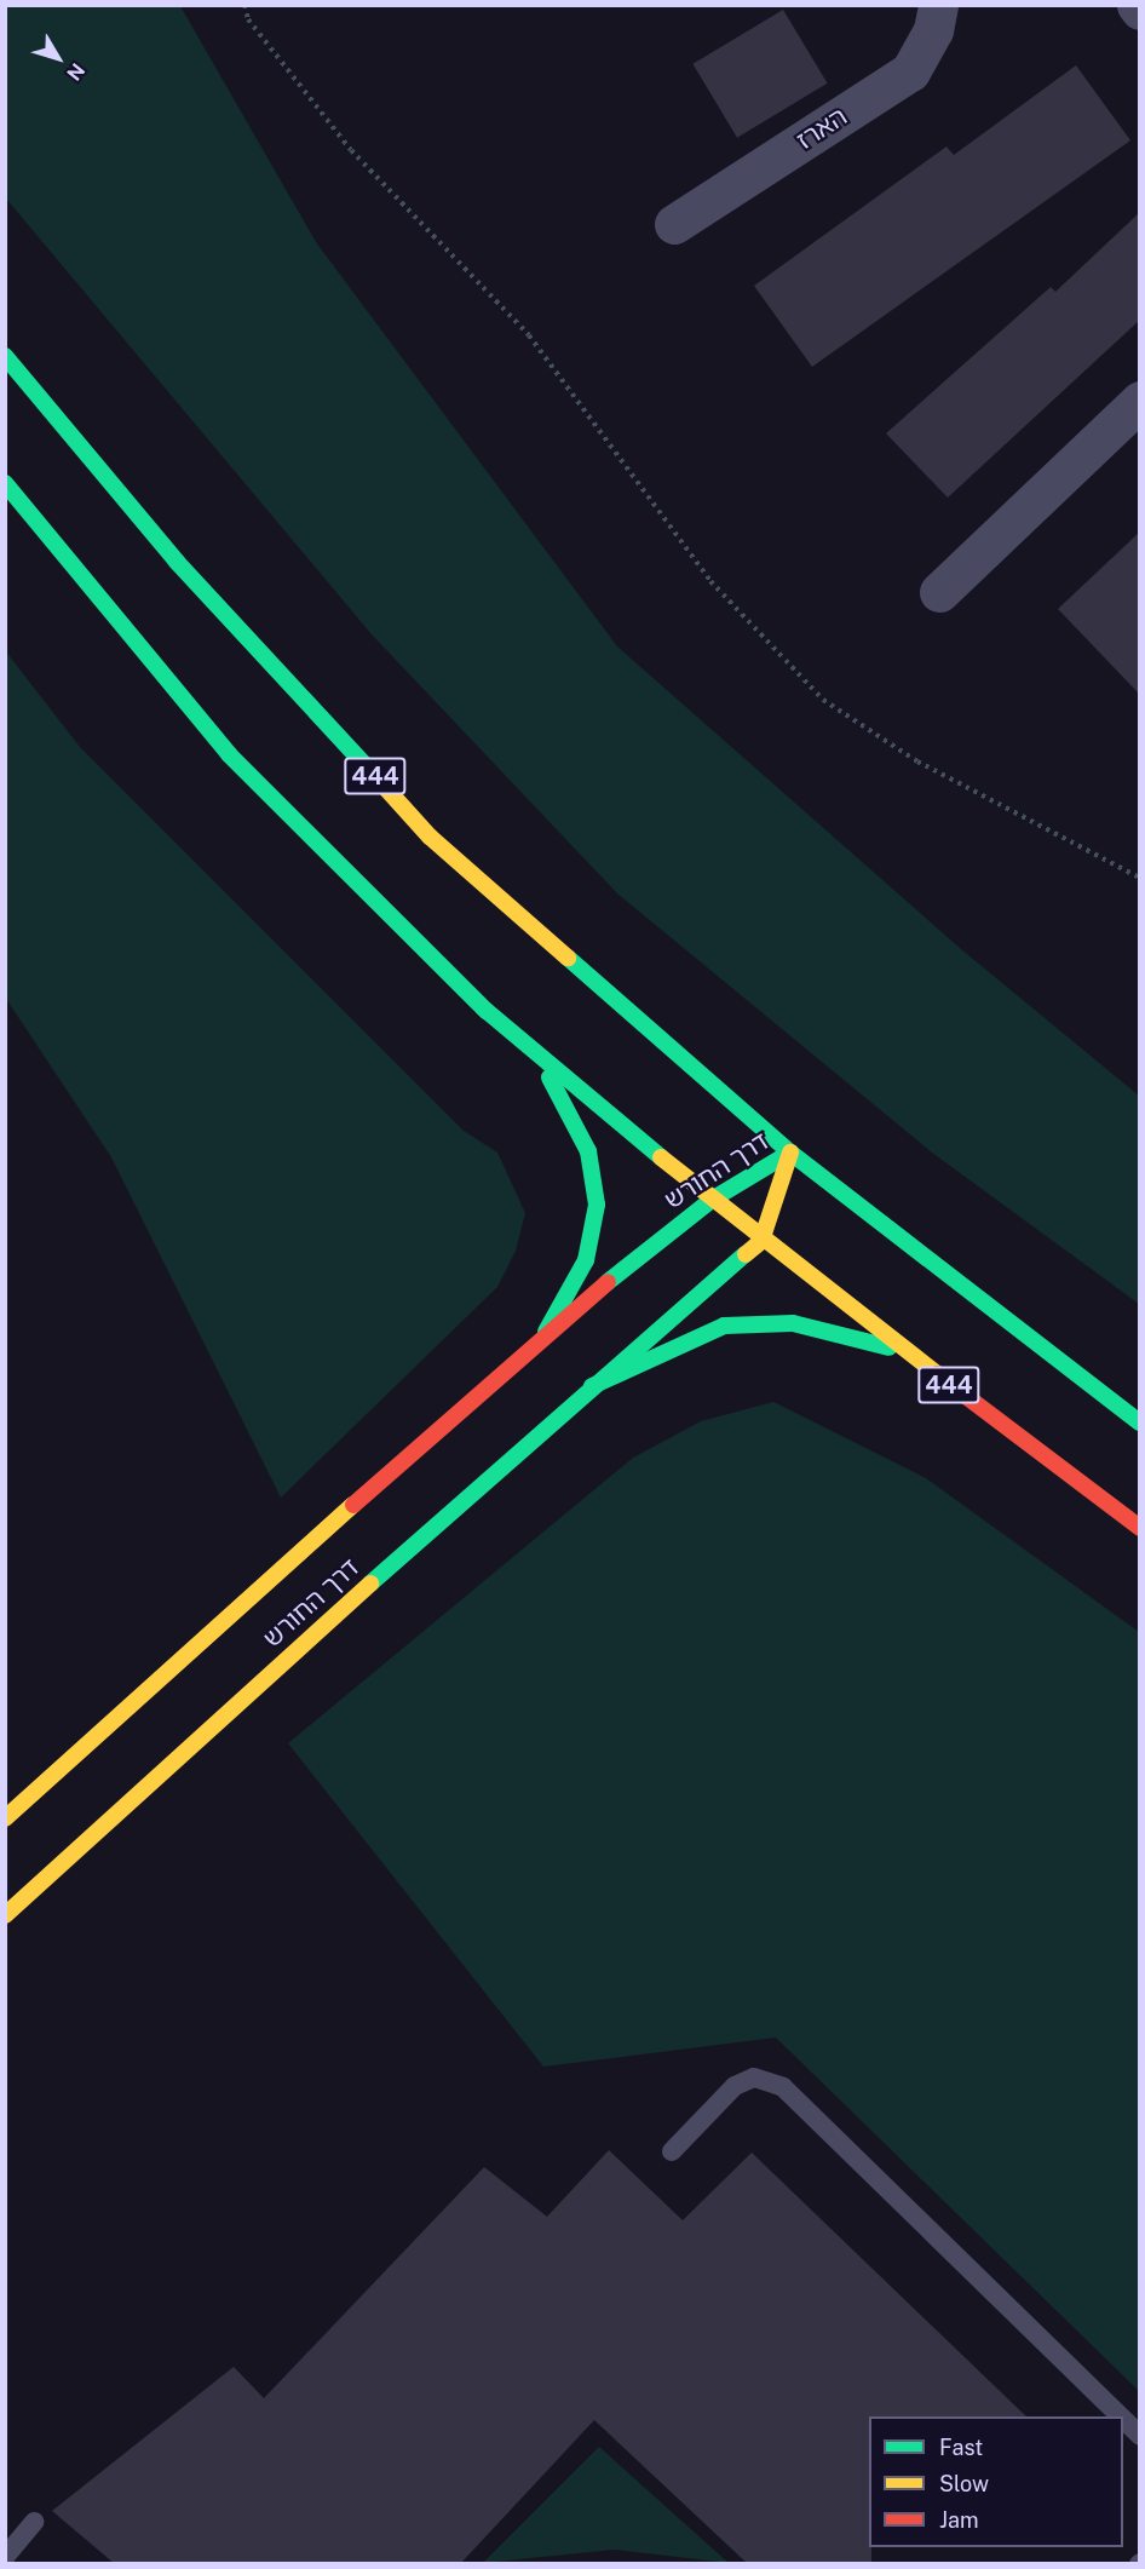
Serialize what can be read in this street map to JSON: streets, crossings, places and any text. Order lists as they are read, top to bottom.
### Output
{
  "streets": {
    "main road": ["444", "דרך החורש"],
    "street": ["הארז"]
  },
  "crossings": [
    ["444", "דרך החורש"]
  ],
  "legend": ["Fast", "Slow", "Jam"],
  "north": "bottom right"
}
